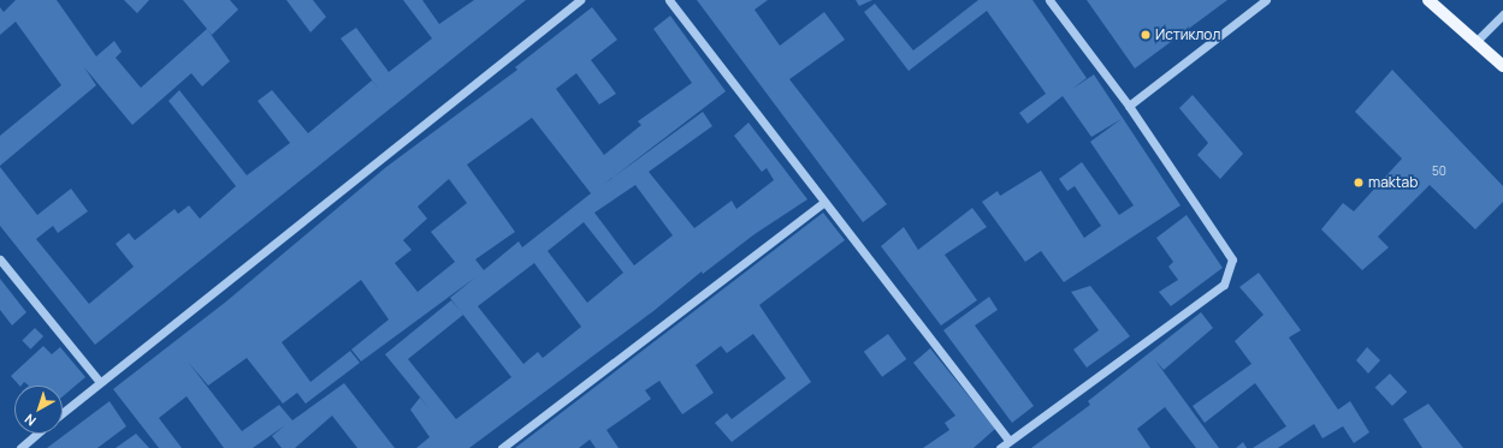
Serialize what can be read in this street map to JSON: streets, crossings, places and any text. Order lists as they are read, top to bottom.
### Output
{
  "places": ["Истиклол", "maktab"],
  "house_numbers": ["50"],
  "north": "bottom left"
}
